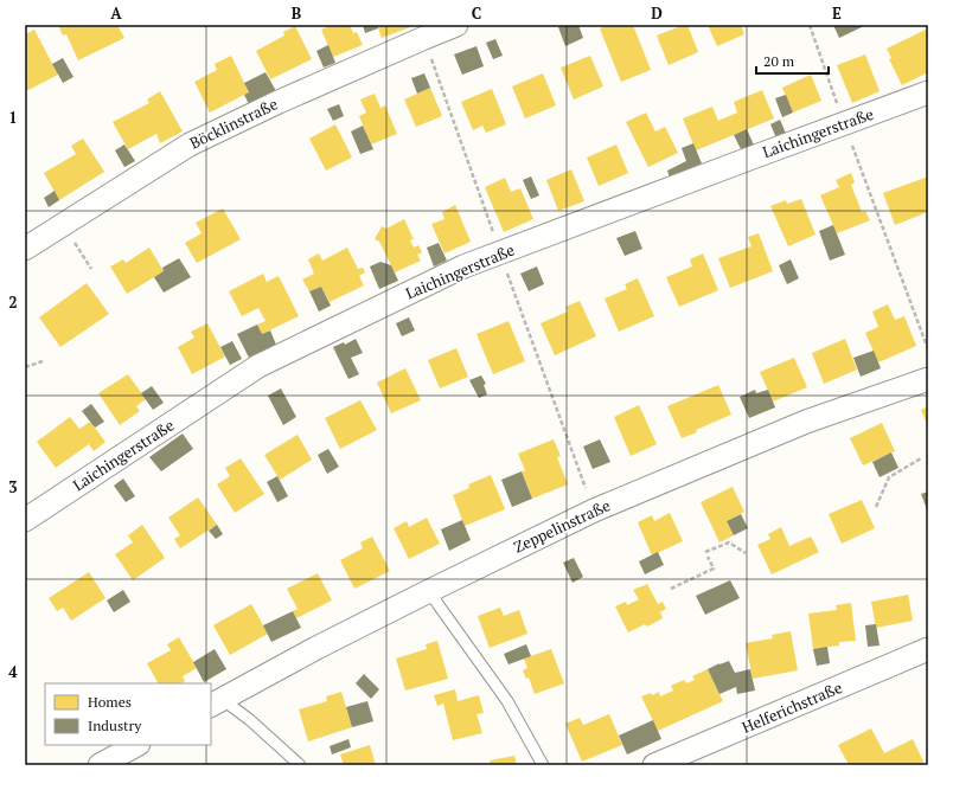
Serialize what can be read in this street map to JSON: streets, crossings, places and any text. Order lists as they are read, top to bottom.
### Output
{
  "streets": {
    "street": [
      "Böcklinstraße",
      "Laichingerstraße",
      "Zeppelinstraße",
      "Helferichstraße"
    ]
  },
  "legend": ["Homes", "Industry"],
  "scale_bar": "20 m",
  "grid": {
    "columns": [
      "A",
      "B",
      "C",
      "D",
      "E"
    ],
    "rows": [
      "1",
      "2",
      "3",
      "4"
    ]
  }
}
